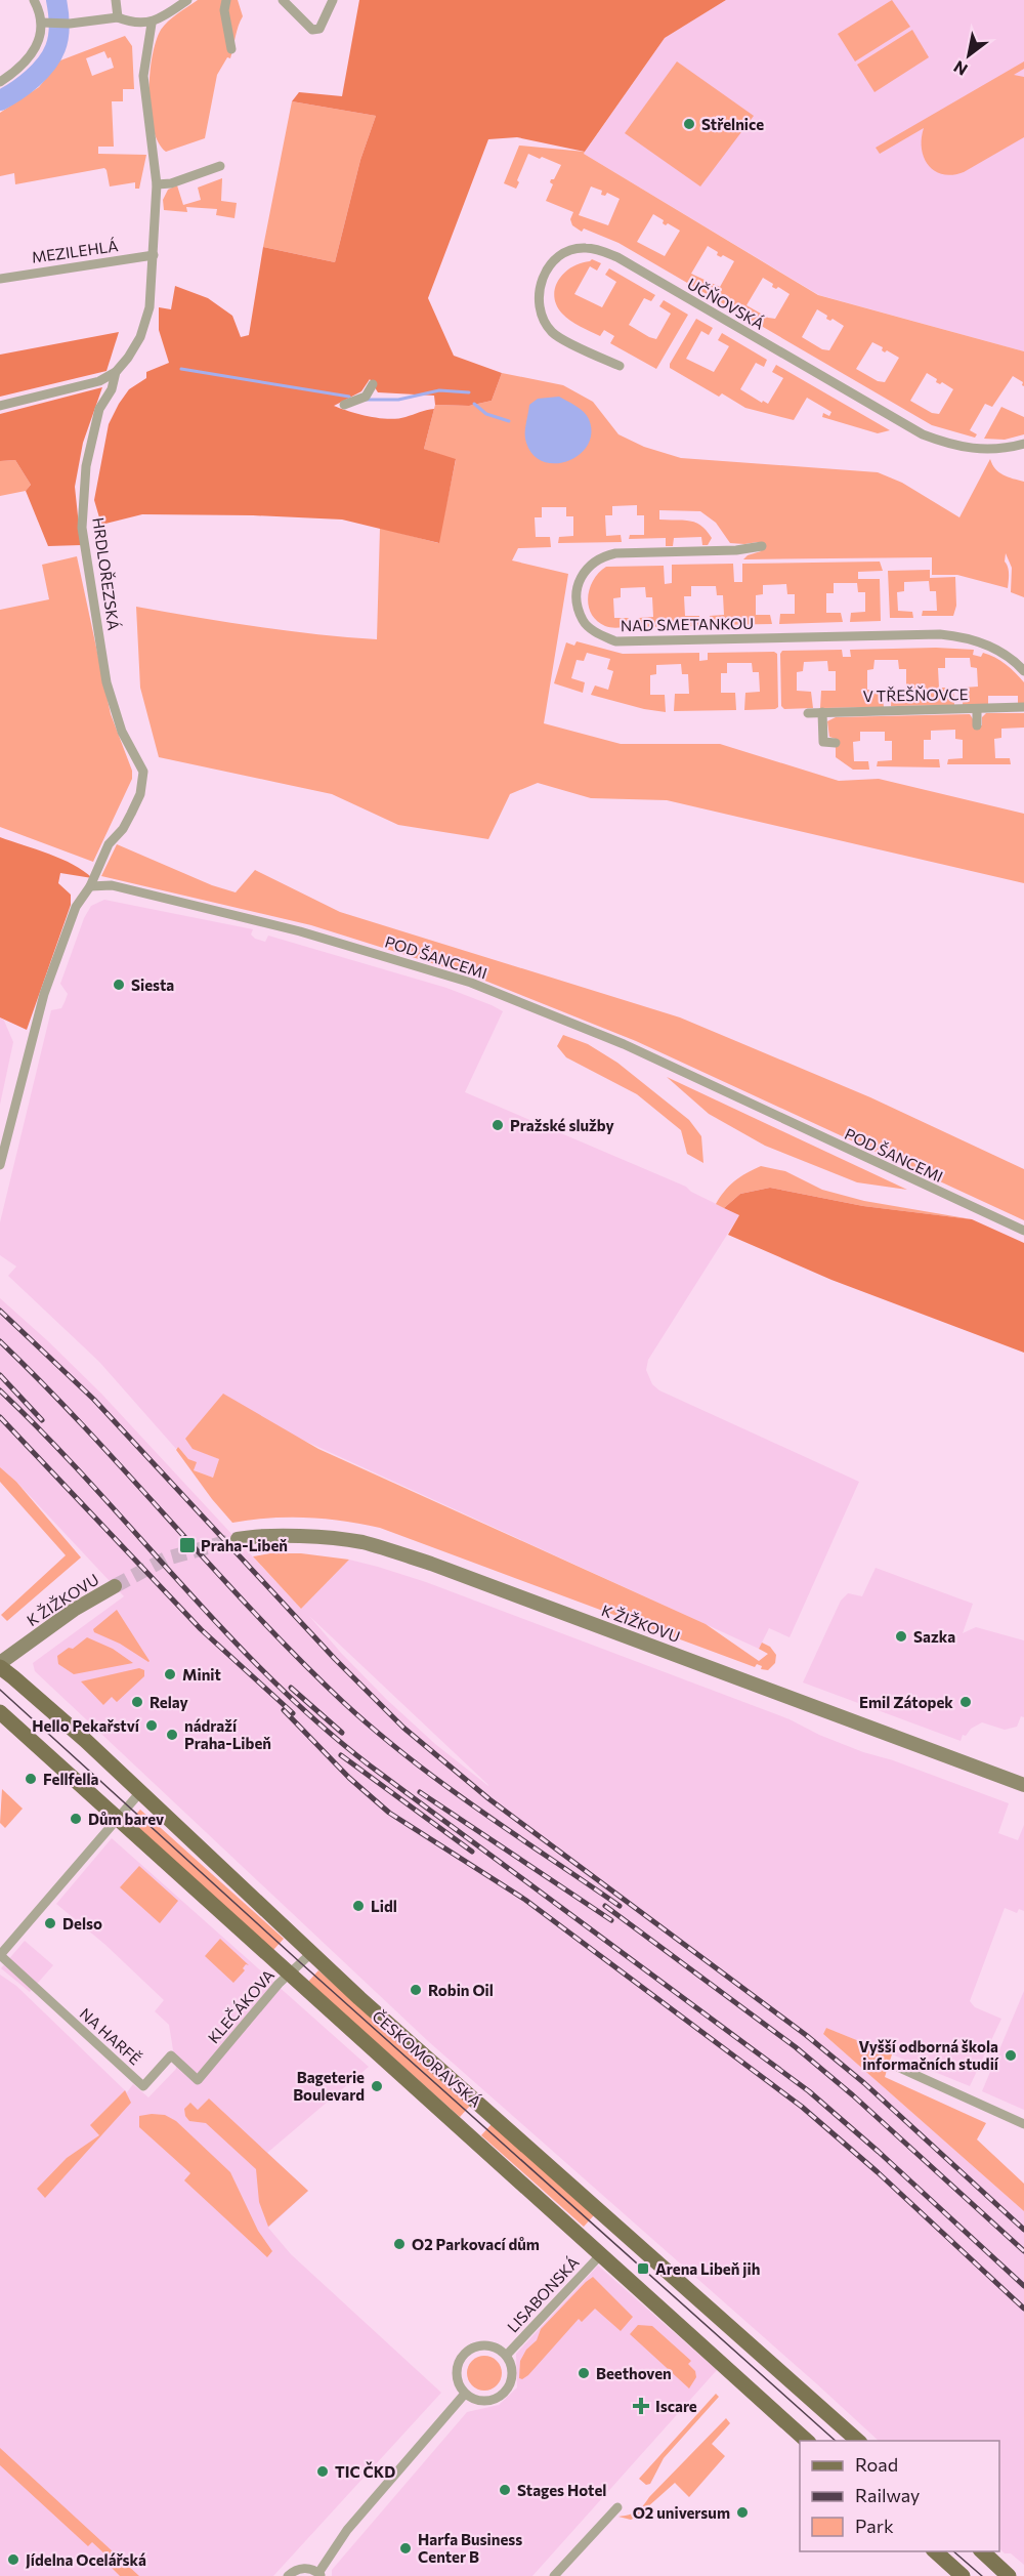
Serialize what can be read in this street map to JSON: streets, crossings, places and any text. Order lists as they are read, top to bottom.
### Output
{
  "streets": {
    "main road": ["K ŽIŽKOVU", "ČESKOMORAVSKÁ"],
    "street": [
      "MEZILEHLÁ",
      "UČŇOVSKÁ",
      "HRDLOŘEZSKÁ",
      "NAD SMETANKOU",
      "V TŘEŠŇOVCE",
      "POD ŠANCEMI",
      "KLEČÁKOVA",
      "NA HARFĚ",
      "LISABONSKÁ"
    ]
  },
  "crossings": [
    ["MEZILEHLÁ", "HRDLOŘEZSKÁ"],
    ["HRDLOŘEZSKÁ", "POD ŠANCEMI"],
    ["KLEČÁKOVA", "NA HARFĚ"],
    ["KLEČÁKOVA", "ČESKOMORAVSKÁ"],
    ["NA HARFĚ", "ČESKOMORAVSKÁ"],
    ["ČESKOMORAVSKÁ", "LISABONSKÁ"]
  ],
  "places": {
    "other": [
      "Střelnice",
      "Siesta",
      "Pražské služby",
      "Sazka",
      "Minit",
      "Relay",
      "Emil Zátopek",
      "Hello Pekařství",
      "nádraží Praha-Libeň",
      "Fellfella",
      "Dům barev",
      "Lidl",
      "Delso",
      "Robin Oil",
      "Vyšší odborná škola informačních studií",
      "Bageterie Boulevard",
      "O2 Parkovací dům",
      "Beethoven",
      "TIC ČKD",
      "Stages Hotel",
      "O2 universum",
      "Harfa Business Center B",
      "Jídelna Ocelářská"
    ],
    "transit": ["Praha-Libeň", "Arena Libeň jih"],
    "health": ["Iscare"]
  },
  "legend": ["Road", "Railway", "Park"],
  "north": "bottom left"
}
